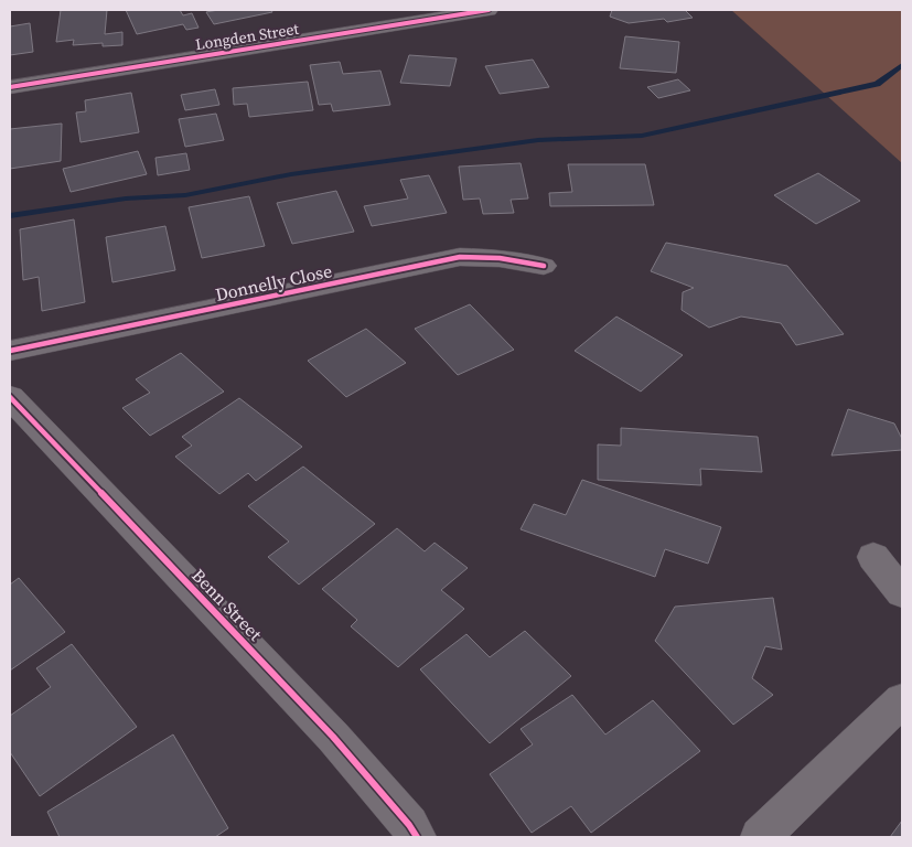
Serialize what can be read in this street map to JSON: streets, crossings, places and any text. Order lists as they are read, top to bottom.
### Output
{
  "streets": {
    "street": ["Longden Street", "Donnelly Close", "Benn Street"]
  }
}
